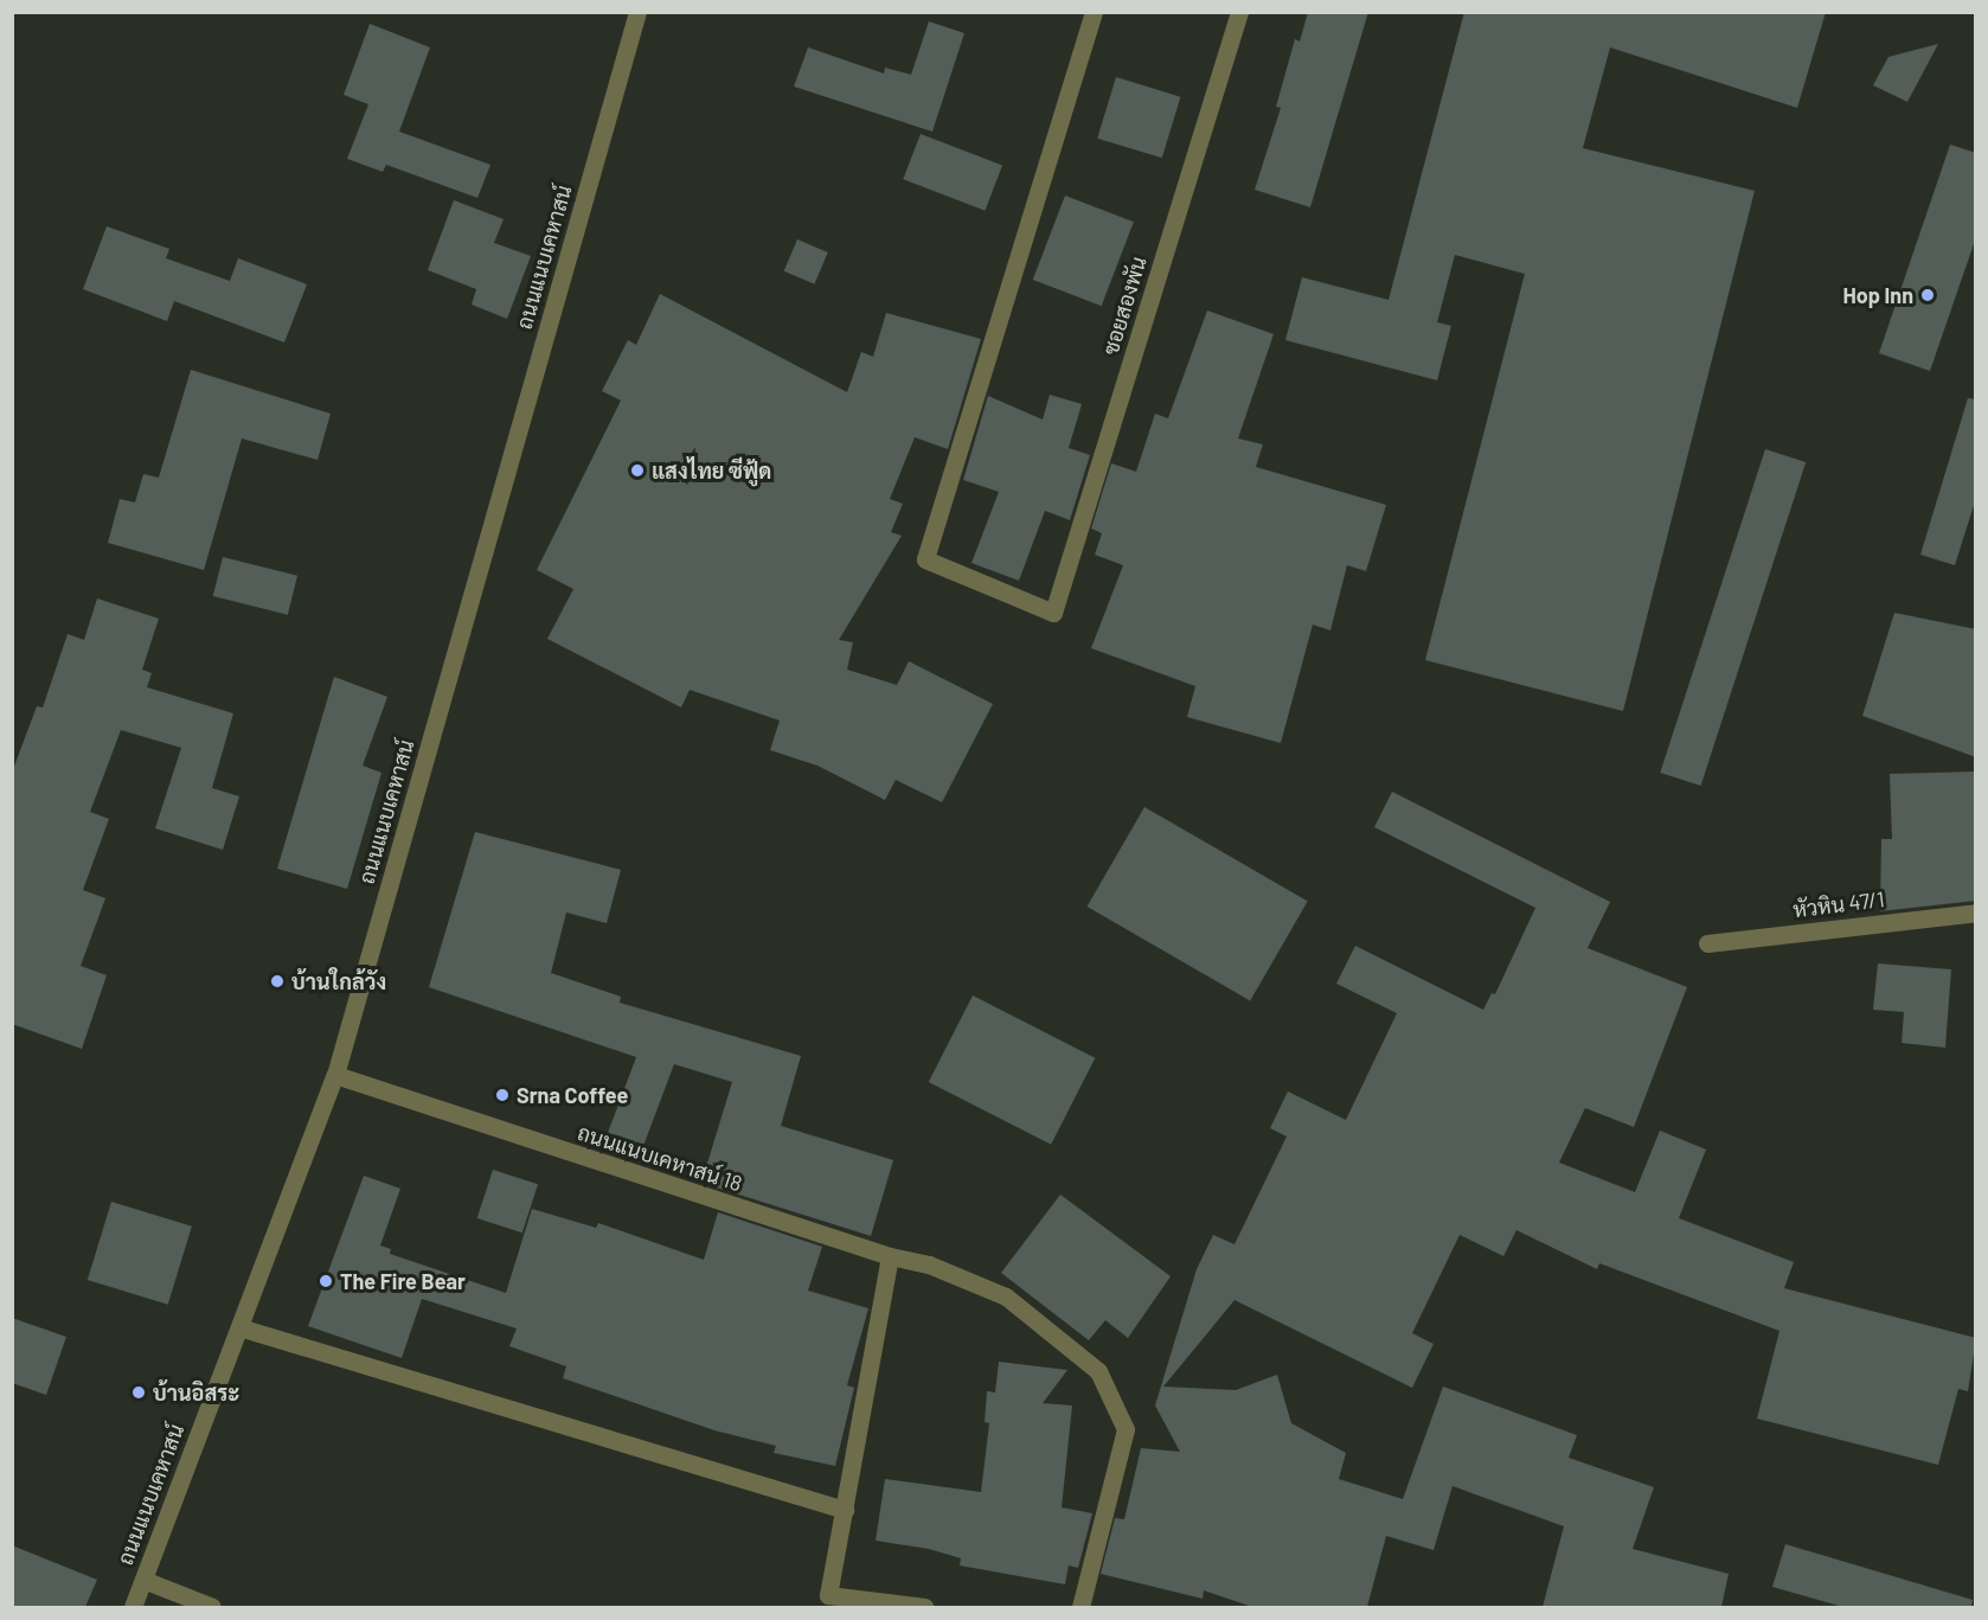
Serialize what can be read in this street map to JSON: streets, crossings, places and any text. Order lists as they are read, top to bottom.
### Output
{
  "streets": {
    "street": [
      "ถนนแนบเคหาสน์",
      "ซอยสองพัน",
      "หัวหิน 47/1",
      "ถนนแนบเคหาสน์ 18"
    ]
  },
  "crossings": [
    ["ถนนแนบเคหาสน์", "ถนนแนบเคหาสน์ 18"]
  ],
  "places": [
    "Hop Inn",
    "แสงไทย ซีฟู้ด",
    "บ้านใกล้วัง",
    "Srna Coffee",
    "The Fire Bear",
    "บ้านอิสระ"
  ]
}
